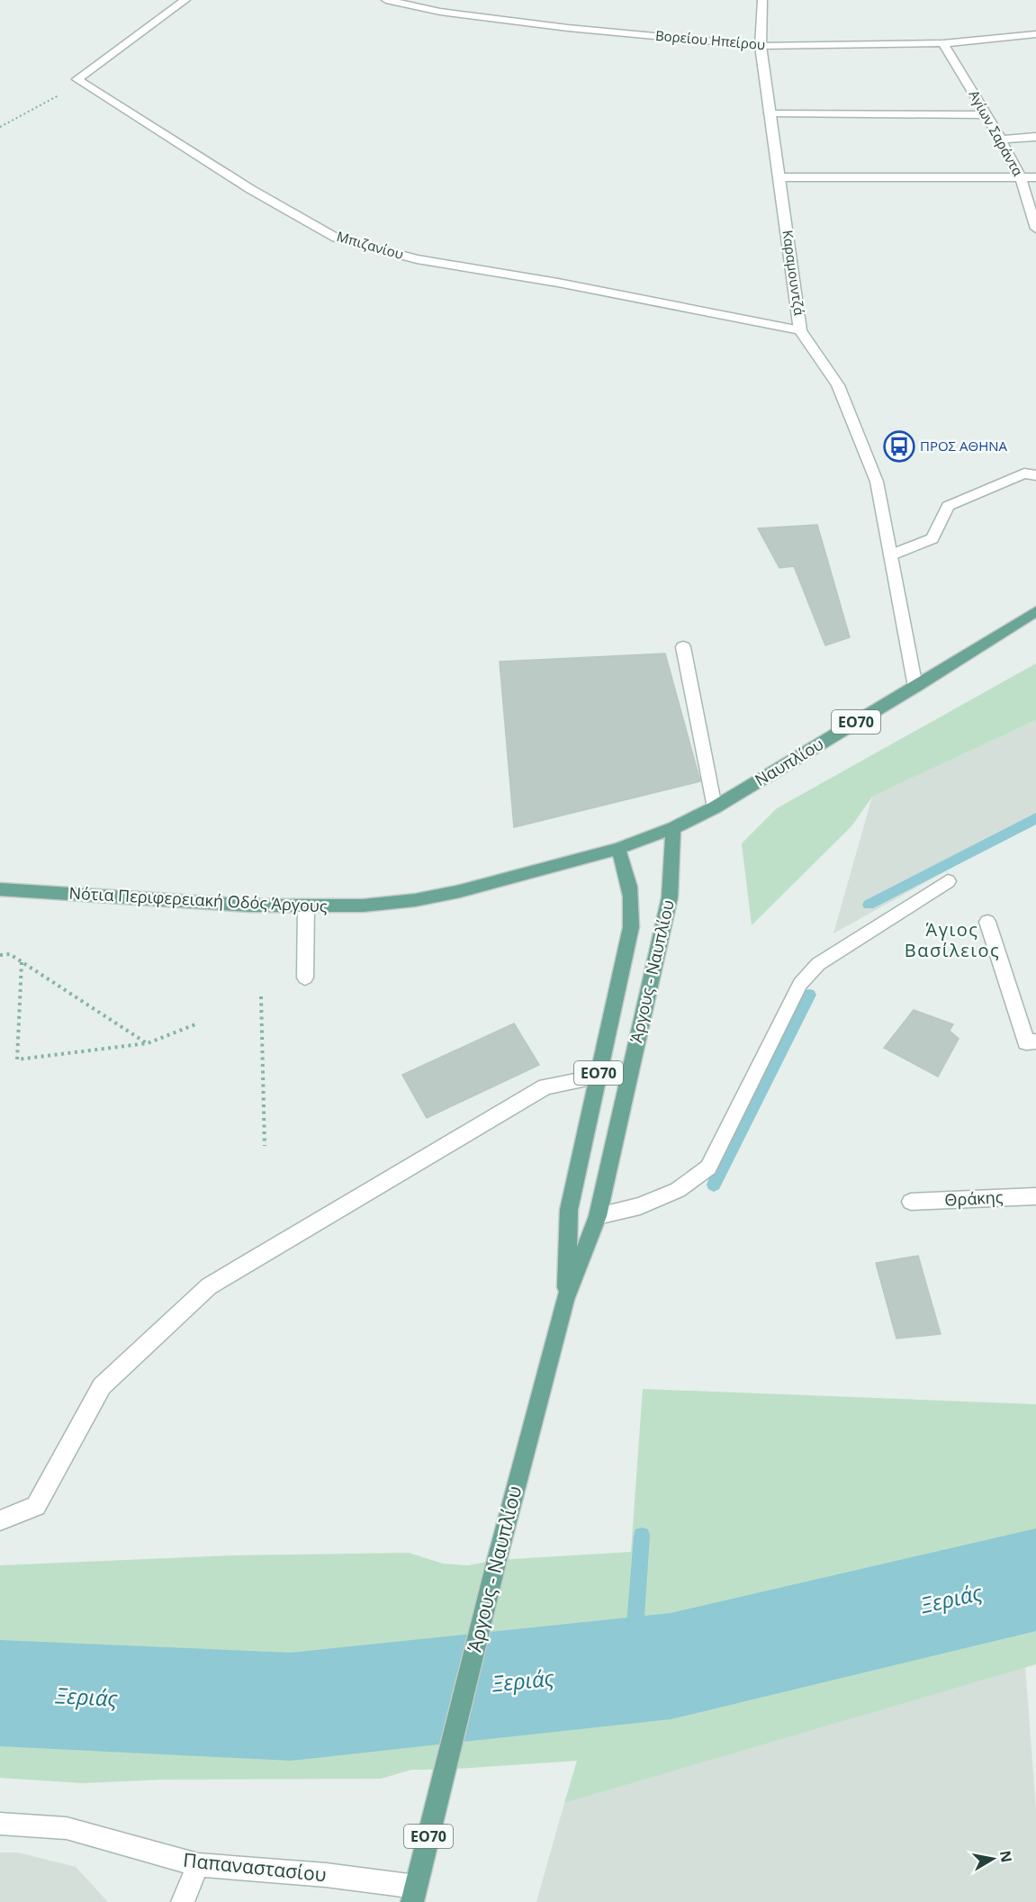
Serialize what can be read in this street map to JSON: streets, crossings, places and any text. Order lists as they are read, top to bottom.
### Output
{
  "streets": {
    "main road": [
      "ΕΟ70",
      "Ναυπλίου",
      "Νότια Περιφερειακή Οδός Άργους",
      "Άργους - Ναυπλίου"
    ],
    "street": [
      "Βορείου Ηπείρου",
      "Αγίων Σαράντα",
      "Μπιζανίου",
      "Καραμουντζά",
      "Θράκης",
      "Παπαναστασίου"
    ]
  },
  "crossings": [
    ["Βορείου Ηπείρου", "Αγίων Σαράντα"],
    ["Βορείου Ηπείρου", "Καραμουντζά"],
    ["Μπιζανίου", "Καραμουντζά"],
    ["Καραμουντζά", "Ναυπλίου"],
    ["Ναυπλίου", "Νότια Περιφερειακή Οδός Άργους"],
    ["Ναυπλίου", "Άργους - Ναυπλίου"],
    ["Νότια Περιφερειακή Οδός Άργους", "Άργους - Ναυπλίου"],
    ["Άργους - Ναυπλίου", "Παπαναστασίου"]
  ],
  "districts": ["Άγιος Βασίλειος"],
  "water": ["Ξεριάς"],
  "places": {
    "bus stop": ["ΠΡΟΣ ΑΘΗΝΑ"]
  },
  "north": "right"
}
